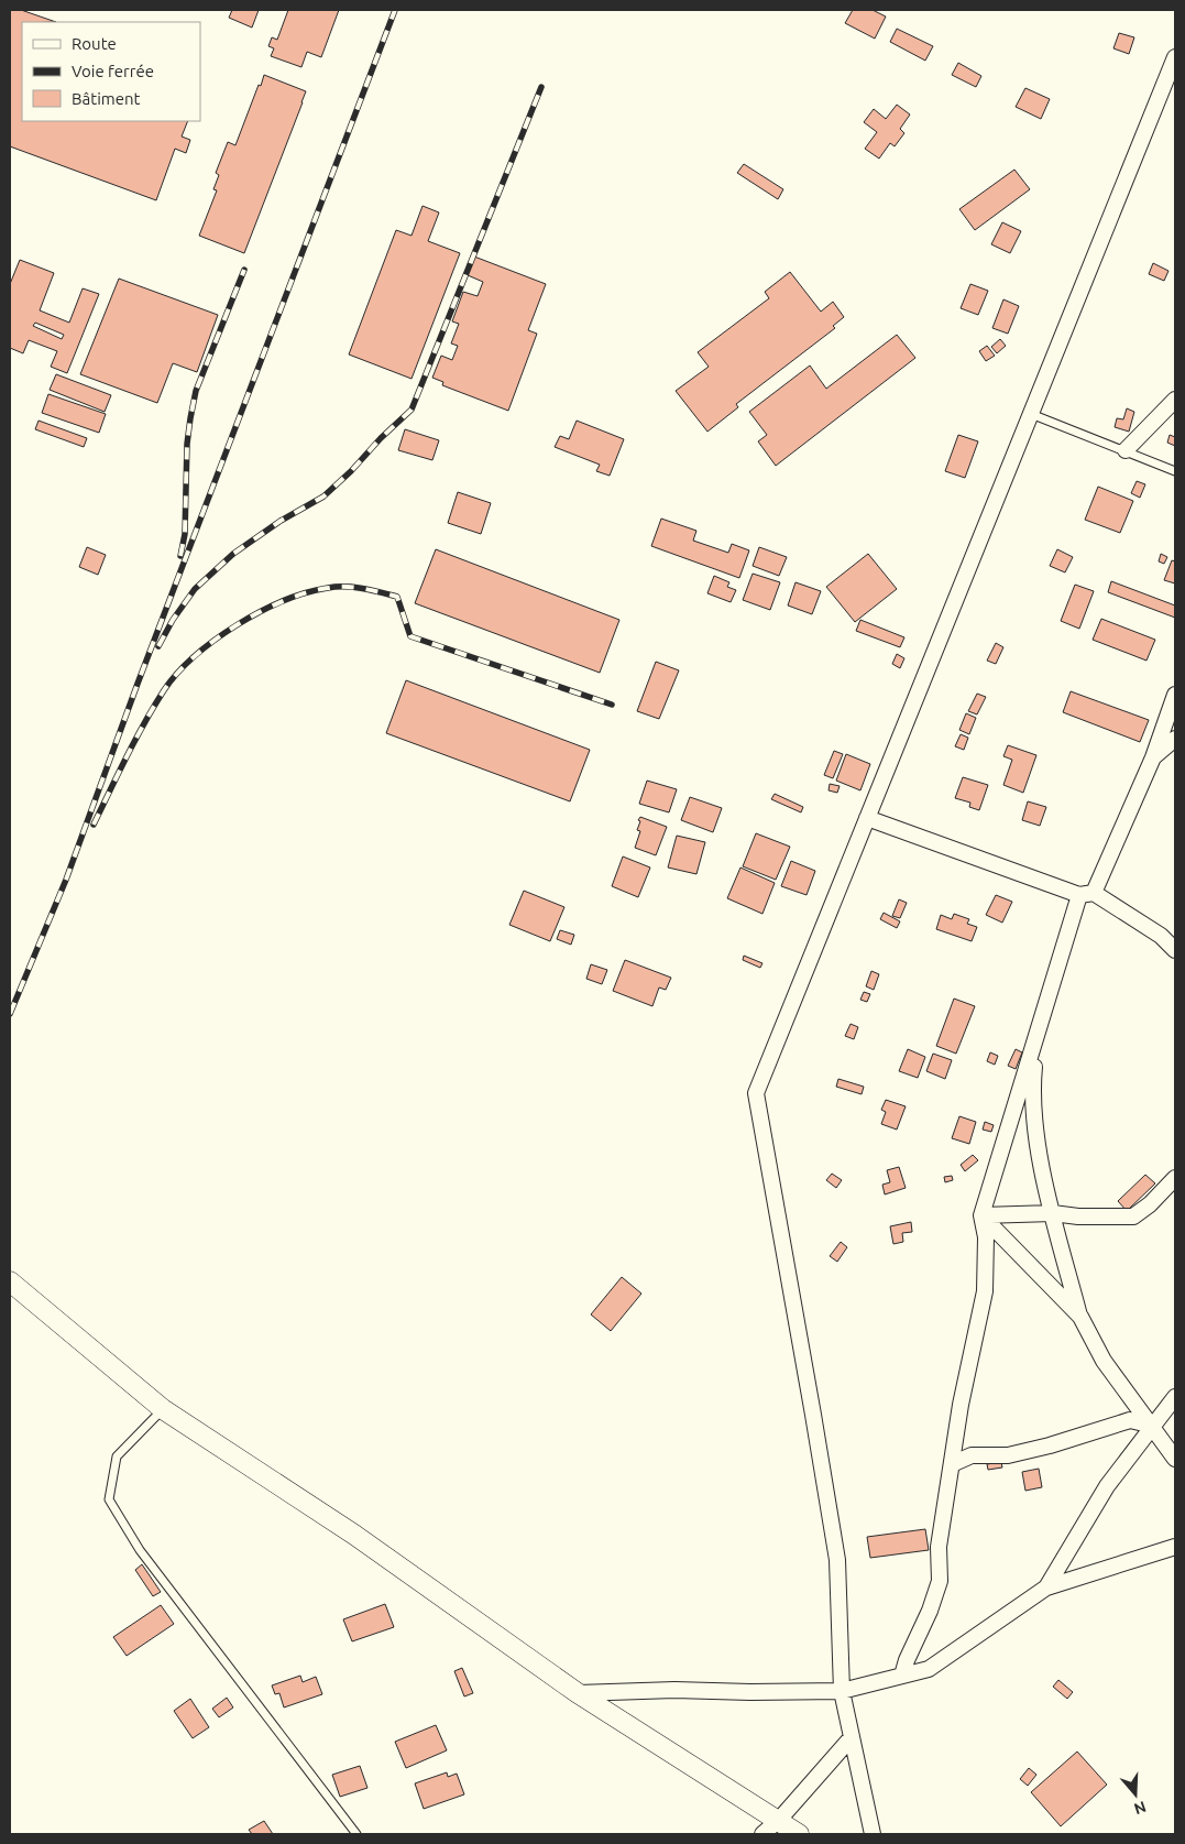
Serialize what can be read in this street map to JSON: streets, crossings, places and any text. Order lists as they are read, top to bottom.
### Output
{
  "legend": ["Route", "Voie ferrée", "Bâtiment"],
  "north": "bottom"
}
